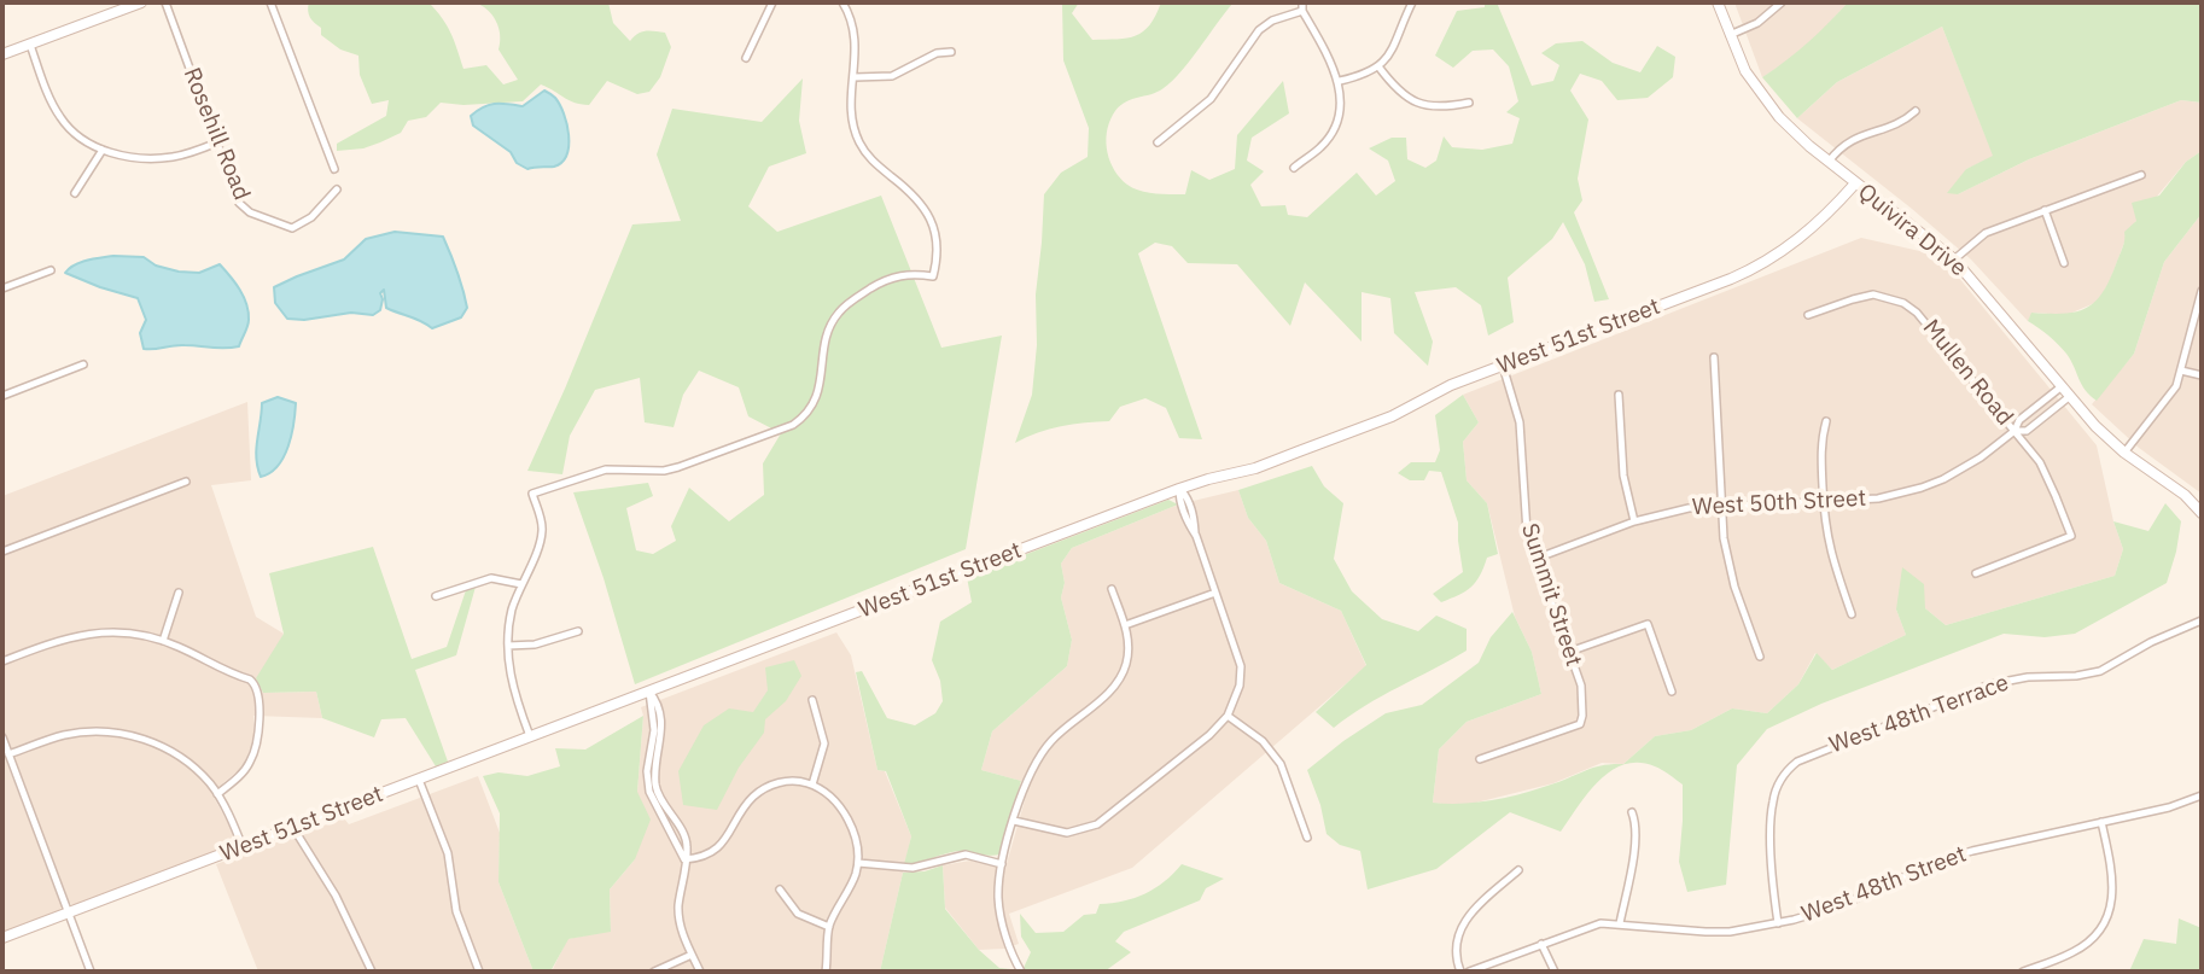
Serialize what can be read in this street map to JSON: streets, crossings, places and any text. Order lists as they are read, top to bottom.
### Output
{
  "streets": {
    "street": [
      "Rosehill Road",
      "Quivira Drive",
      "West 51st Street",
      "Mullen Road",
      "West 50th Street",
      "Summit Street",
      "West 48th Terrace",
      "West 48th Street"
    ]
  },
  "crossings": [
    ["Quivira Drive", "West 51st Street"],
    ["Quivira Drive", "West 50th Street"],
    ["West 51st Street", "Summit Street"],
    ["Mullen Road", "West 50th Street"],
    ["West 50th Street", "Summit Street"],
    ["West 48th Terrace", "West 48th Street"]
  ]
}
